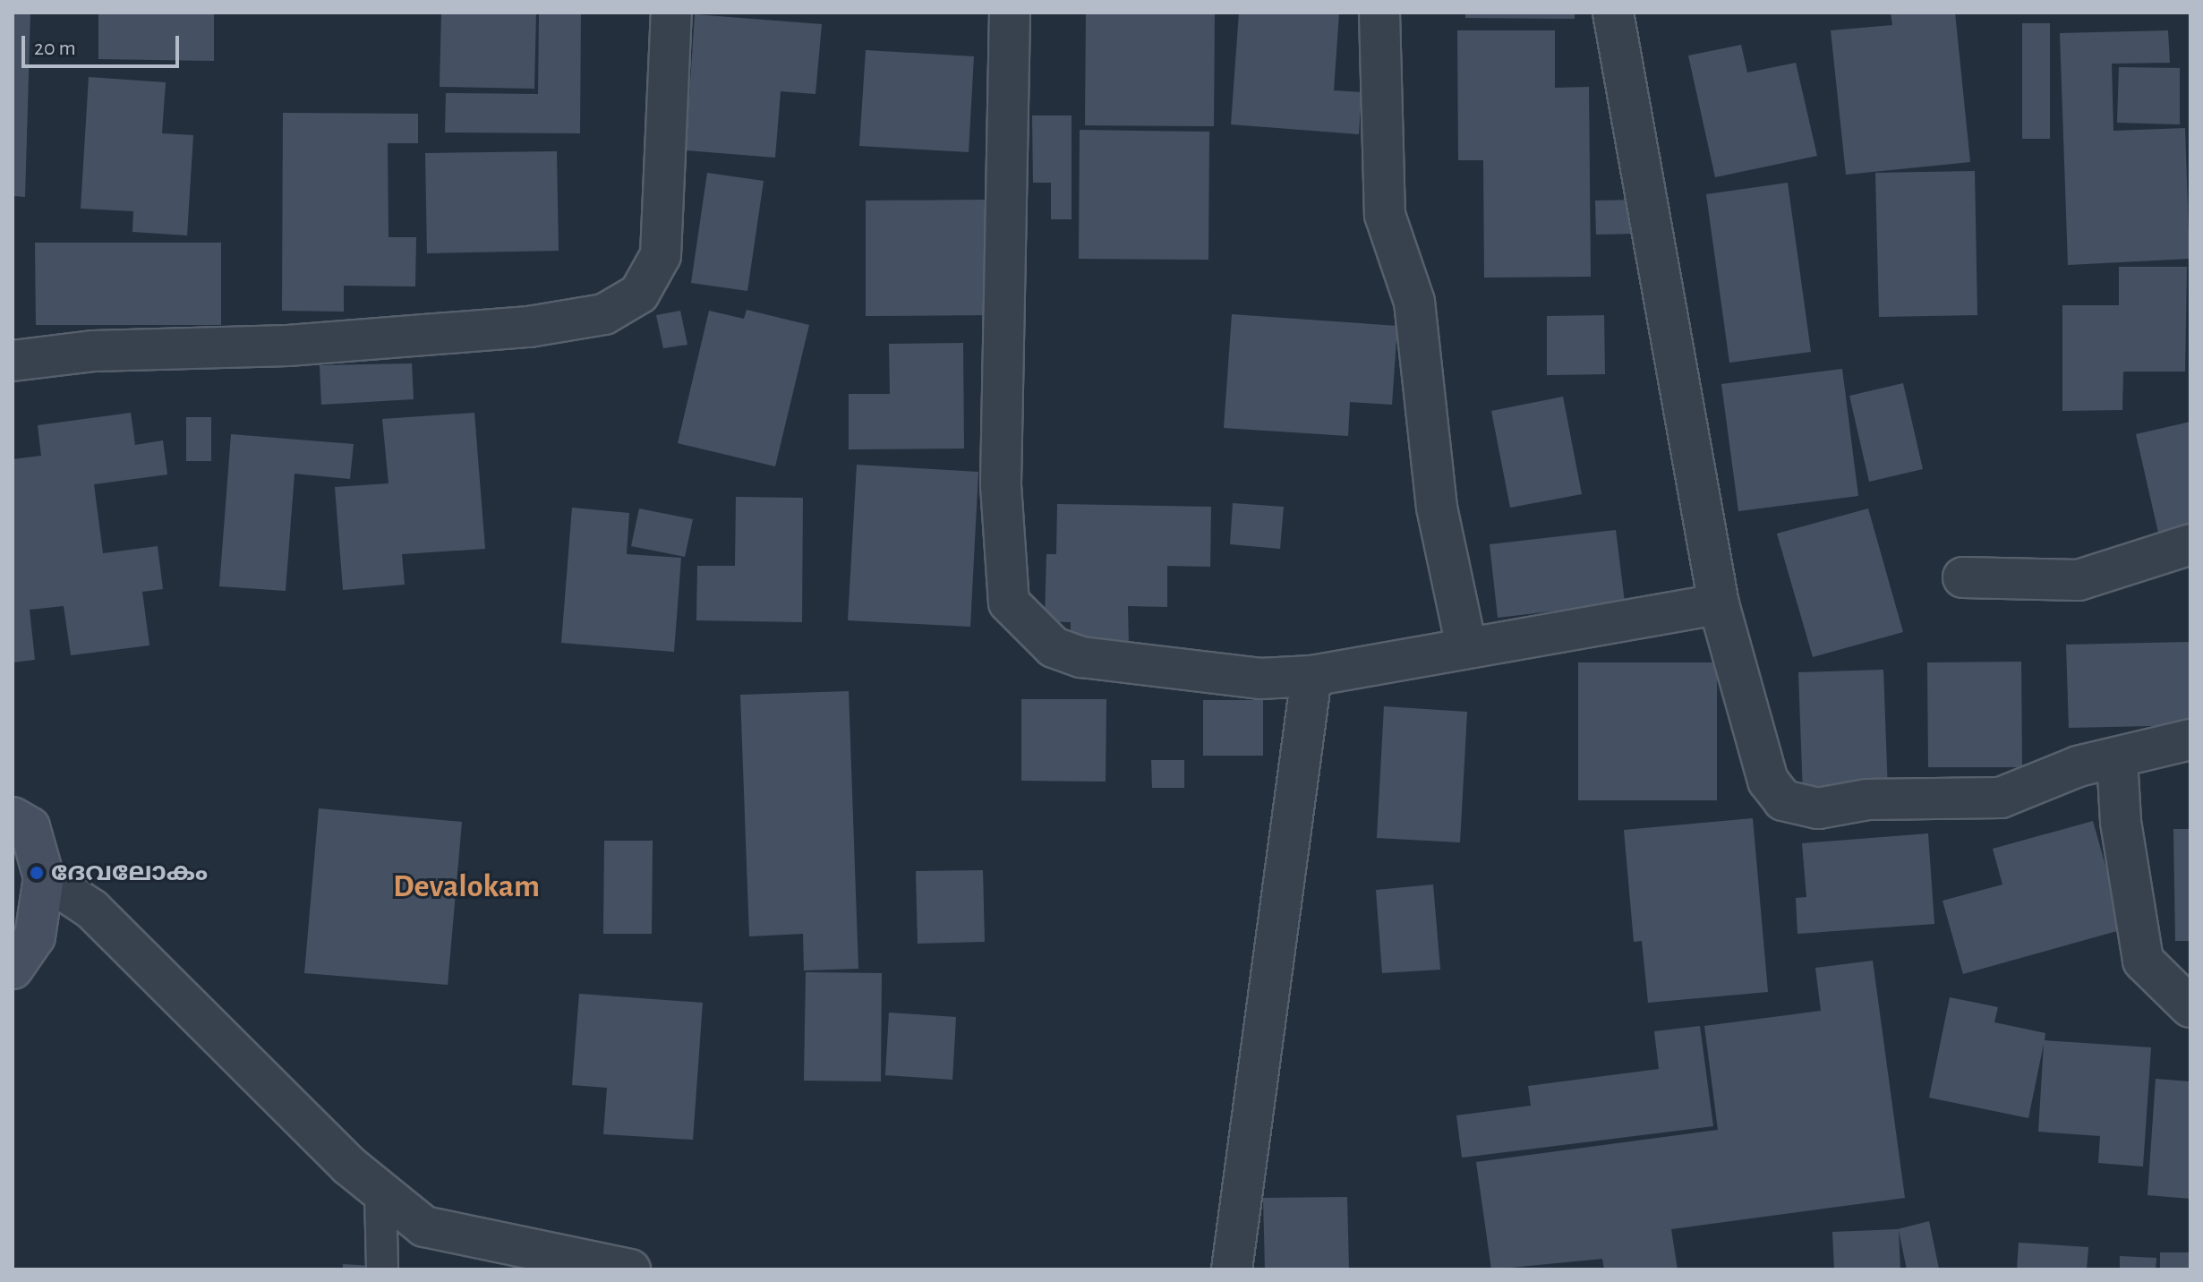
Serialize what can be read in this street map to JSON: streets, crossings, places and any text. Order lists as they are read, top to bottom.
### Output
{
  "districts": ["Devalokam"],
  "places": ["ദേവലോകം"],
  "scale_bar": "20 m"
}
